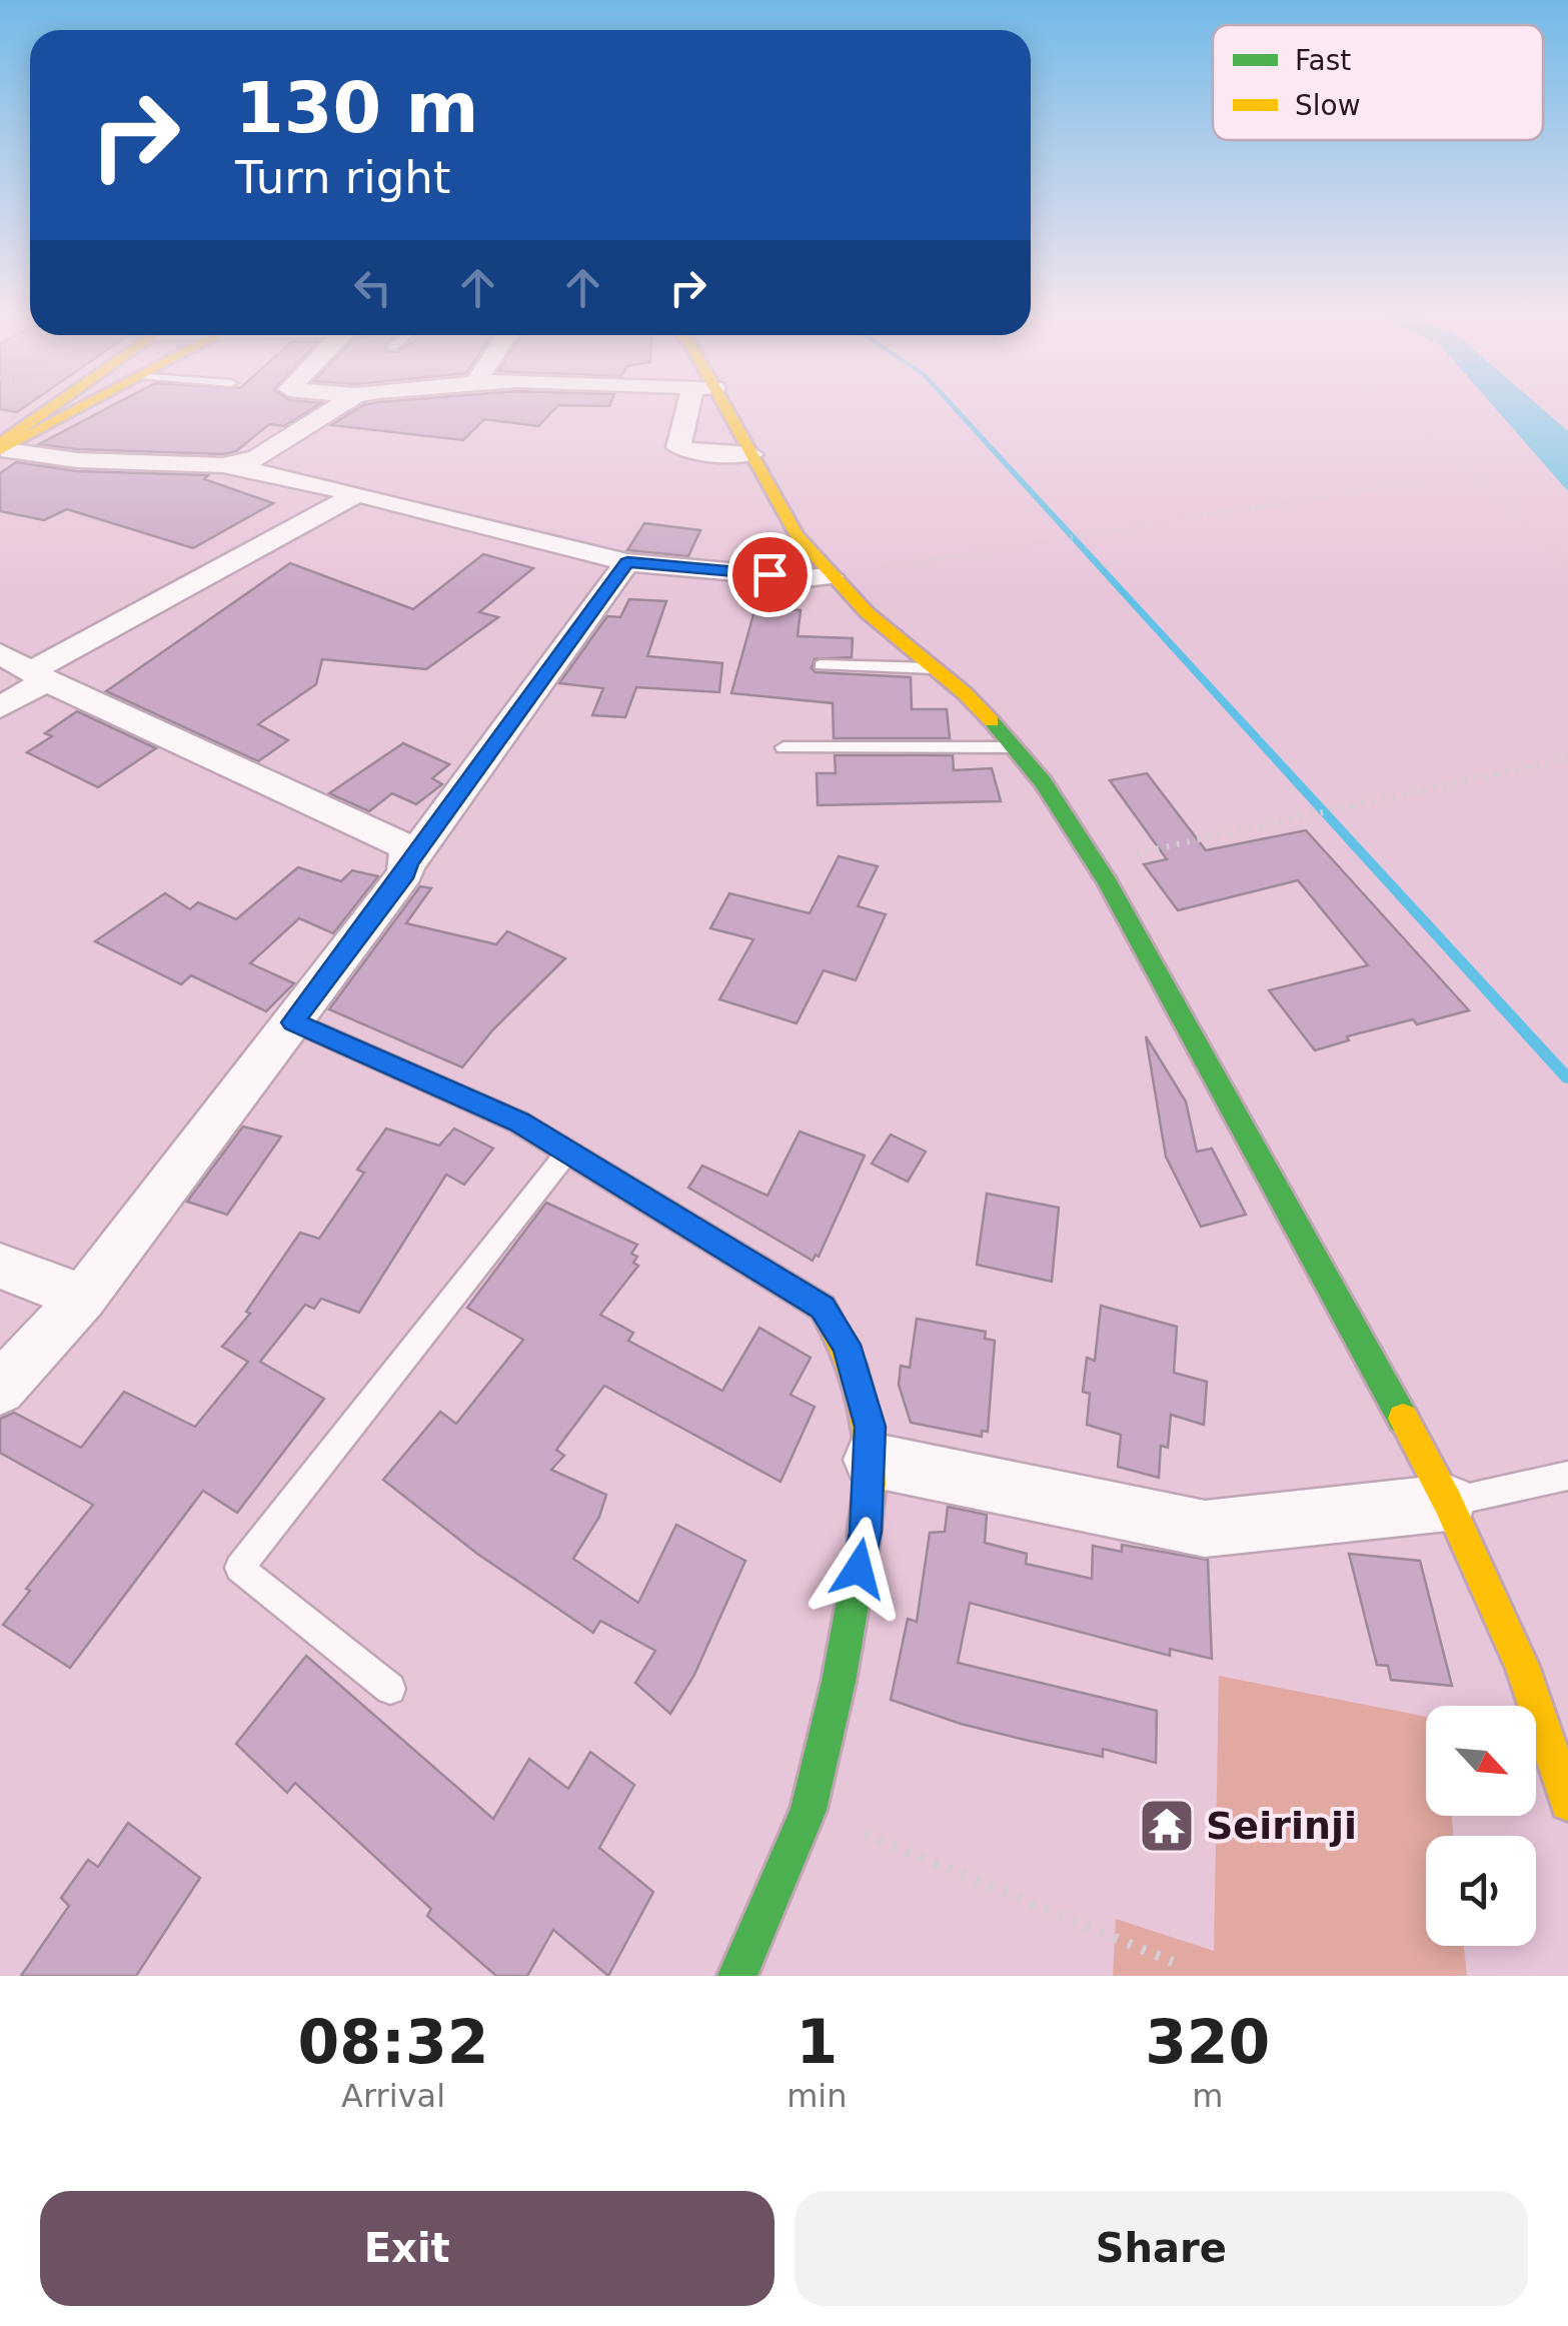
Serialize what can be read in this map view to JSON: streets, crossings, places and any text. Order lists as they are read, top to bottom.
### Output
{
  "places": {
    "temple": ["Seirinji"]
  },
  "legend": ["Fast", "Slow"],
  "north": "bottom right",
  "page": {
    "turn": ["130 m", "Turn right"],
    "eta": [
      "08:32",
      "Arrival",
      "1",
      "min",
      "320",
      "m"
    ],
    "buttons": ["Exit", "Share"]
  }
}
